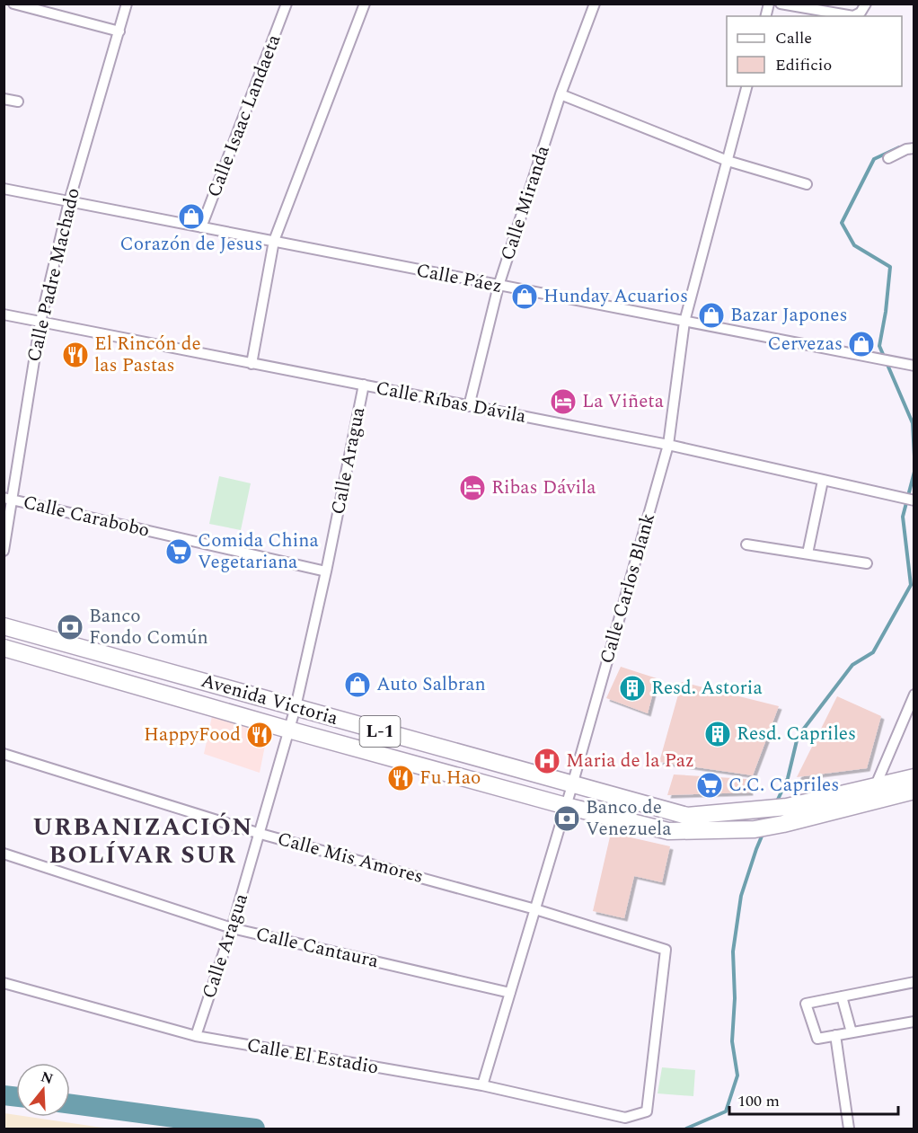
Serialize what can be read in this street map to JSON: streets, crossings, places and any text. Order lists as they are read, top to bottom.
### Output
{
  "streets": {
    "main road": ["Avenida Victoria", "L-1"],
    "street": [
      "Calle Isaac Landaeta",
      "Calle Miranda",
      "Calle Padre Machado",
      "Calle Páez",
      "Calle Ríbas Dávila",
      "Calle Aragua",
      "Calle Carabobo",
      "Calle Carlos Blank",
      "Calle Mis Amores",
      "Calle Cantaura",
      "Calle El Estadio"
    ]
  },
  "crossings": [
    ["Calle Isaac Landaeta", "Calle Páez"],
    ["Calle Miranda", "Calle Páez"],
    ["Calle Miranda", "Calle Ríbas Dávila"],
    ["Calle Padre Machado", "Calle Páez"],
    ["Calle Padre Machado", "Calle Ríbas Dávila"],
    ["Calle Padre Machado", "Calle Carabobo"],
    ["Calle Páez", "Calle Carlos Blank"],
    ["Calle Ríbas Dávila", "Calle Aragua"],
    ["Calle Ríbas Dávila", "Calle Carlos Blank"],
    ["Calle Aragua", "Calle Carabobo"],
    ["Calle Aragua", "Avenida Victoria"],
    ["Calle Aragua", "Calle Mis Amores"],
    ["Calle Aragua", "Calle Cantaura"],
    ["Calle Aragua", "Calle El Estadio"],
    ["Calle Carlos Blank", "Avenida Victoria"],
    ["Calle Carlos Blank", "Calle Mis Amores"],
    ["Calle Carlos Blank", "Calle Cantaura"],
    ["Calle Carlos Blank", "Calle El Estadio"],
    ["Calle Mis Amores", "Calle El Estadio"]
  ],
  "districts": ["URBANIZACIÓN BOLÍVAR SUR"],
  "places": {
    "shop": [
      "Corazón de Jesus",
      "Hunday Acuarios",
      "Bazar Japones",
      "Cervezas",
      "Auto Salbran"
    ],
    "restaurant": ["El Rincón de las Pastas", "HappyFood", "Fu Hao"],
    "hotel": ["La Viñeta", "Ribas Dávila"],
    "supermarket": ["Comida China Vegetariana", "C.C. Capriles"],
    "bank": ["Banco Fondo Común", "Banco de Venezuela"],
    "building": ["Resd. Astoria", "Resd. Capriles"],
    "hospital": ["Maria de la Paz"]
  },
  "legend": ["Calle", "Edificio"],
  "scale_bar": "100 m",
  "north": "top"
}
